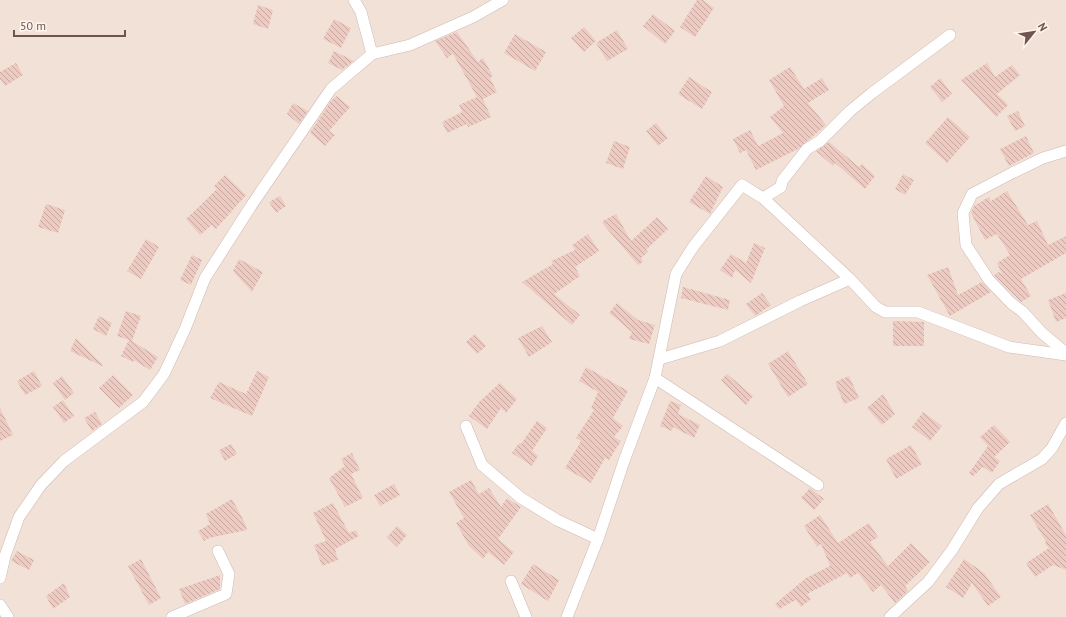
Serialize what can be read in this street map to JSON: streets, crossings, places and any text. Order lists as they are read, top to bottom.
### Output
{
  "scale_bar": "50 m",
  "north": "top right"
}
